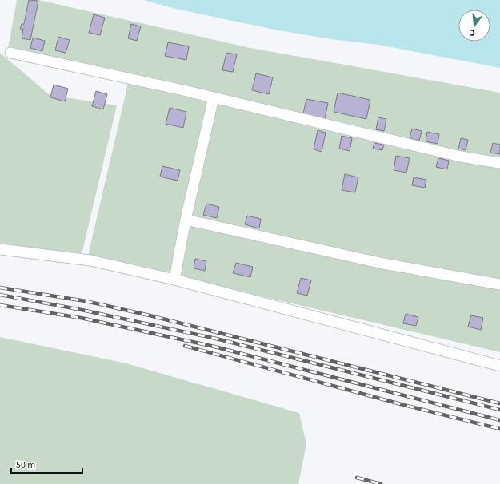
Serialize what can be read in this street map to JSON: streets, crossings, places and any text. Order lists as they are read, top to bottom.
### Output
{
  "scale_bar": "50 m",
  "north": "bottom"
}
